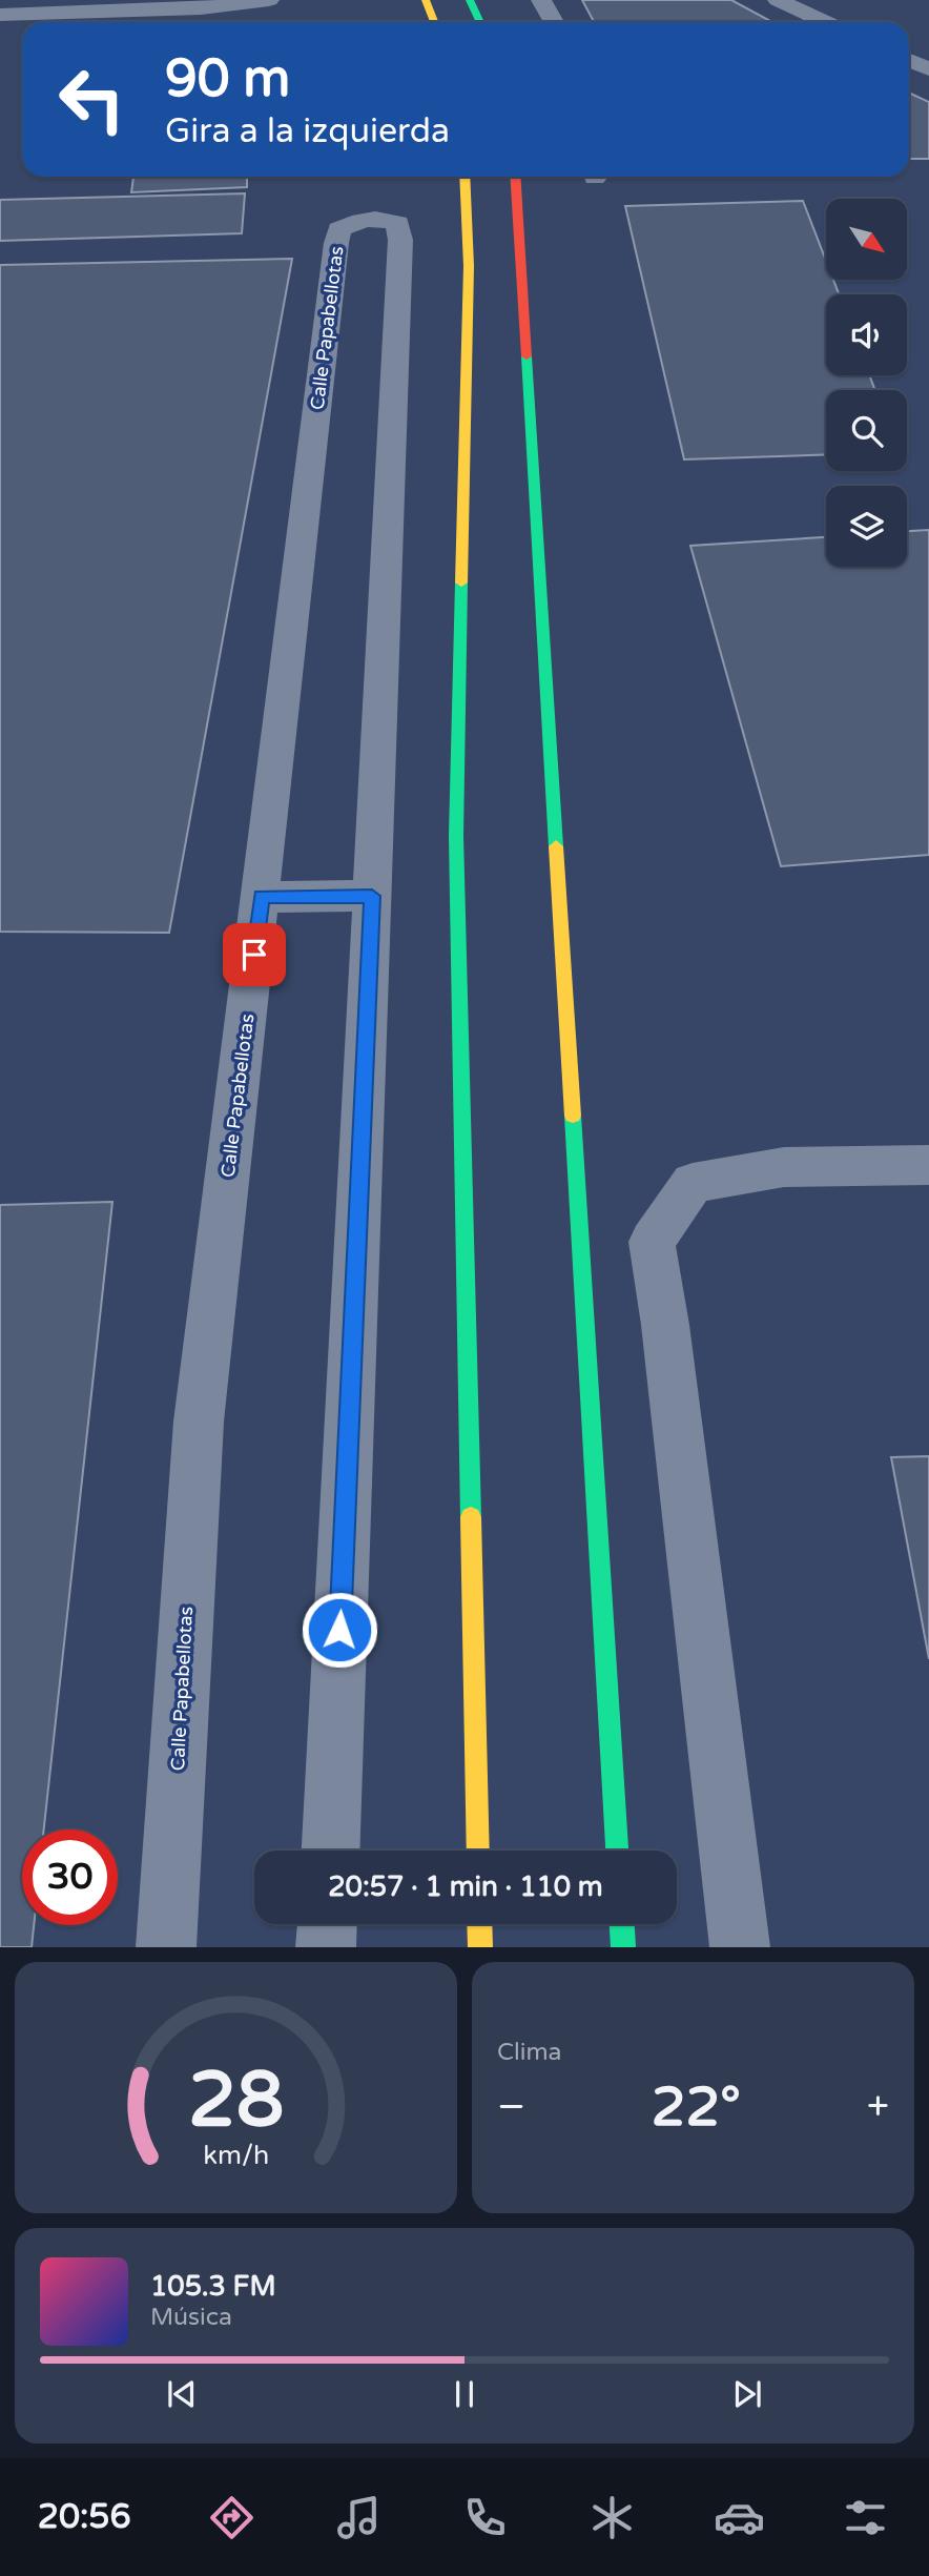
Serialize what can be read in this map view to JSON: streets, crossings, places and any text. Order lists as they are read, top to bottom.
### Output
{
  "streets": {
    "street": ["Calle Papabellotas"]
  },
  "north": "bottom right",
  "page": {
    "turn": ["90 m", "Gira a la izquierda"],
    "limit": "30",
    "trip": "20:57 · 1 min · 110 m",
    "tile": "Clima",
    "heat": ["−", "22°", "+"],
    "song": ["105.3 FM", "Música"],
    "tabs": "20:56",
    "gauge": ["28", "km/h"]
  }
}
